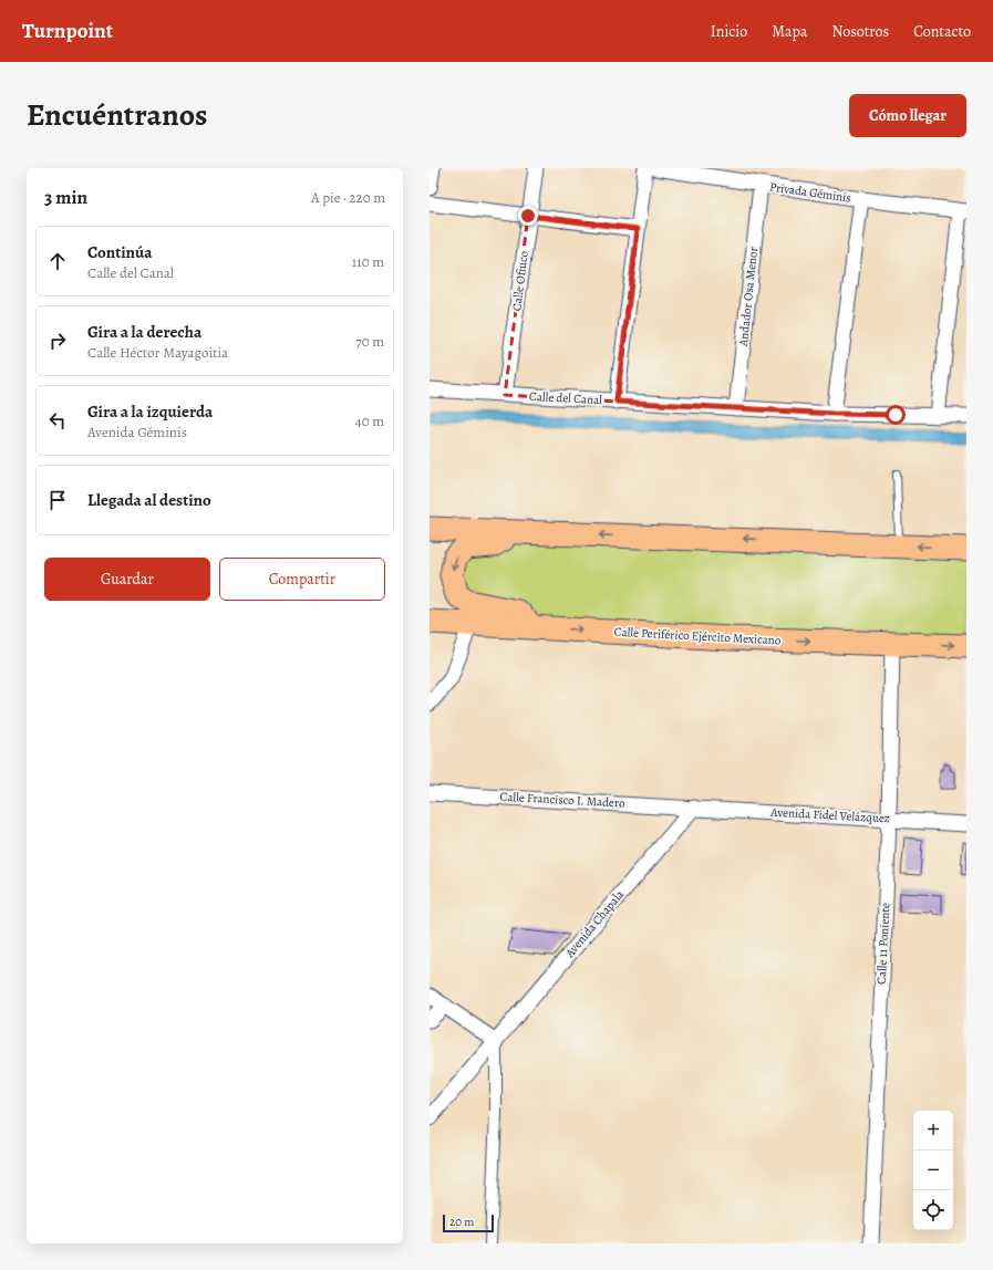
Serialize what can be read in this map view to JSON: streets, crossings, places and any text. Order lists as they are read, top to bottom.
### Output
{
  "streets": {
    "highway": ["Calle Periférico Ejército Mexicano"],
    "street": [
      "Privada Géminis",
      "Calle Ofiuco",
      "Andador Osa Menor",
      "Calle del Canal",
      "Calle Francisco I. Madero",
      "Avenida Fidel Velázquez",
      "Avenida Chapala",
      "Calle 11 Poniente"
    ]
  },
  "crossings": [
    ["Privada Géminis", "Andador Osa Menor"],
    ["Calle Ofiuco", "Calle del Canal"],
    ["Andador Osa Menor", "Calle del Canal"],
    ["Calle Periférico Ejército Mexicano", "Calle 11 Poniente"],
    ["Calle Francisco I. Madero", "Avenida Fidel Velázquez"],
    ["Calle Francisco I. Madero", "Avenida Chapala"],
    ["Avenida Fidel Velázquez", "Avenida Chapala"],
    ["Avenida Fidel Velázquez", "Calle 11 Poniente"]
  ],
  "scale_bar": "20 m",
  "page": {
    "header": "Turnpoint",
    "nav": [
      "Inicio",
      "Mapa",
      "Nosotros",
      "Contacto"
    ],
    "title": "Encuéntranos",
    "buttons": [
      "Cómo llegar",
      ["Guardar", "Compartir"]
    ],
    "heading": ["3 min", "A pie · 220 m"],
    "list": [
      ["Continúa", "Calle del Canal", "110 m"],
      ["Gira a la derecha", "Calle Héctor Mayagoitia", "70 m"],
      ["Gira a la izquierda", "Avenida Géminis", "40 m"],
      "Llegada al destino"
    ],
    "map_buttons": ["+", "−"],
    "scale": "20 m"
  }
}
